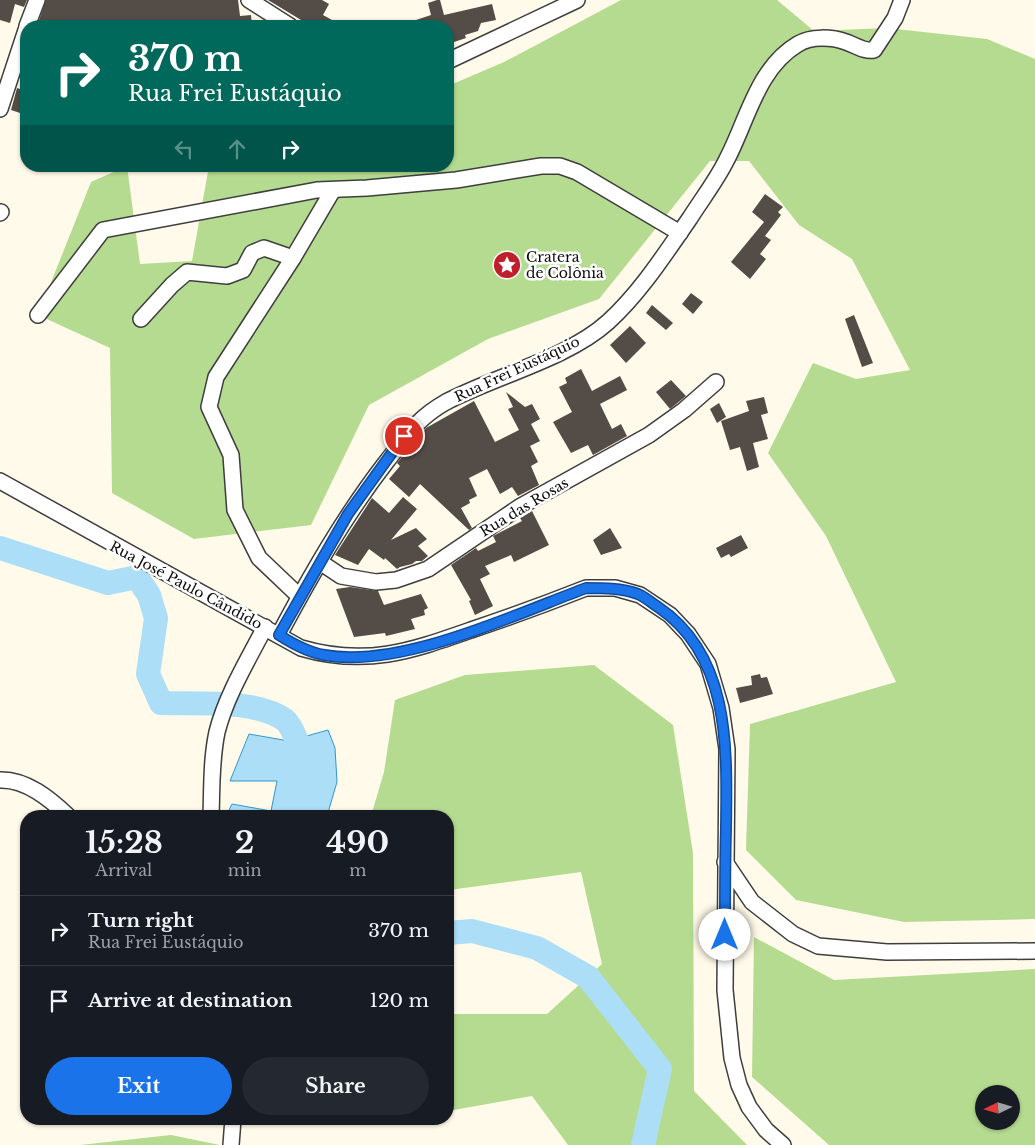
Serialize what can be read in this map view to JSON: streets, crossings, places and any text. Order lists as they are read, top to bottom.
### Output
{
  "streets": {
    "street": ["Rua Frei Eustáquio", "Rua das Rosas", "Rua José Paulo Cândido"]
  },
  "crossings": [
    ["Rua Frei Eustáquio", "Rua das Rosas"],
    ["Rua Frei Eustáquio", "Rua José Paulo Cândido"]
  ],
  "places": {
    "place": ["Cratera de Colônia"]
  },
  "north": "left",
  "page": {
    "turn": ["370 m", "Rua Frei Eustáquio"],
    "eta": [
      "15:28",
      "Arrival",
      "2",
      "min",
      "490",
      "m"
    ],
    "list": [
      {
        "name": "Turn right",
        "note": "Rua Frei Eustáquio",
        "value": "370 m"
      },
      {
        "name": "Arrive at destination",
        "value": "120 m"
      }
    ],
    "buttons": ["Exit", "Share"]
  }
}
